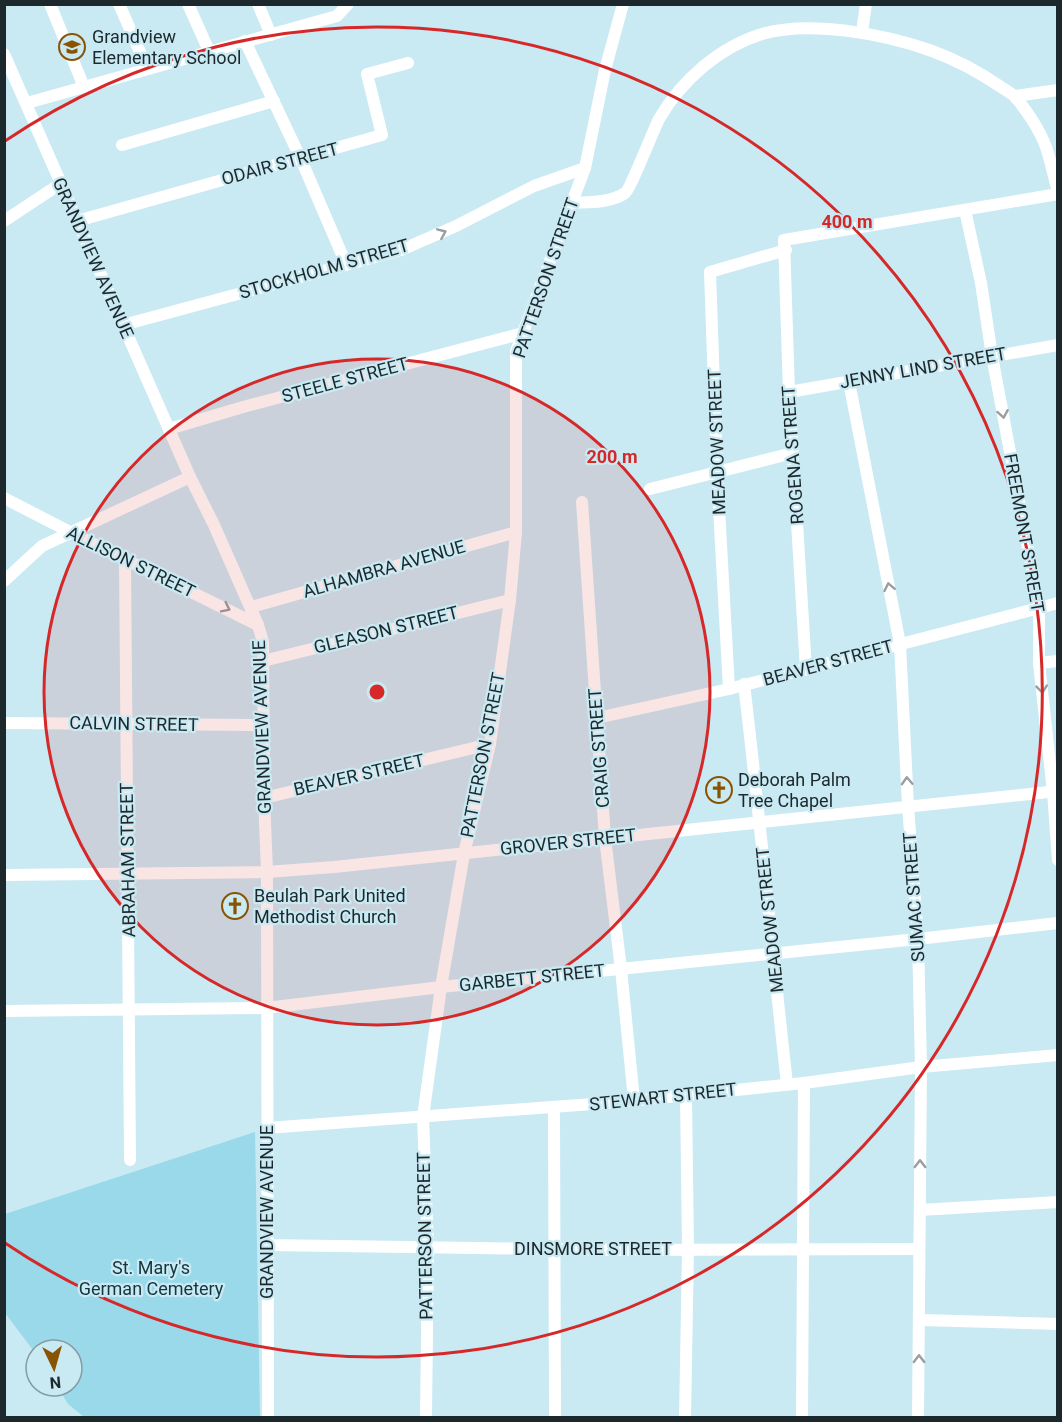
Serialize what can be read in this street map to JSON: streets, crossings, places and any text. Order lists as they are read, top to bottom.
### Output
{
  "streets": {
    "street": [
      "ODAIR STREET",
      "GRANDVIEW AVENUE",
      "STOCKHOLM STREET",
      "PATTERSON STREET",
      "JENNY LIND STREET",
      "STEELE STREET",
      "MEADOW STREET",
      "ROGENA STREET",
      "FREEMONT STREET",
      "ALLISON STREET",
      "ALHAMBRA AVENUE",
      "GLEASON STREET",
      "BEAVER STREET",
      "CALVIN STREET",
      "CRAIG STREET",
      "GROVER STREET",
      "ABRAHAM STREET",
      "SUMAC STREET",
      "GARBETT STREET",
      "STEWART STREET",
      "DINSMORE STREET"
    ]
  },
  "crossings": [
    ["ODAIR STREET", "GRANDVIEW AVENUE"],
    ["GRANDVIEW AVENUE", "STOCKHOLM STREET"],
    ["GRANDVIEW AVENUE", "STEELE STREET"],
    ["GRANDVIEW AVENUE", "ALLISON STREET"],
    ["GRANDVIEW AVENUE", "ALHAMBRA AVENUE"],
    ["GRANDVIEW AVENUE", "GLEASON STREET"],
    ["GRANDVIEW AVENUE", "BEAVER STREET"],
    ["GRANDVIEW AVENUE", "CALVIN STREET"],
    ["GRANDVIEW AVENUE", "GROVER STREET"],
    ["GRANDVIEW AVENUE", "GARBETT STREET"],
    ["GRANDVIEW AVENUE", "STEWART STREET"],
    ["GRANDVIEW AVENUE", "DINSMORE STREET"],
    ["STOCKHOLM STREET", "PATTERSON STREET"],
    ["PATTERSON STREET", "STEELE STREET"],
    ["PATTERSON STREET", "ALHAMBRA AVENUE"],
    ["PATTERSON STREET", "GLEASON STREET"],
    ["PATTERSON STREET", "BEAVER STREET"],
    ["PATTERSON STREET", "GROVER STREET"],
    ["PATTERSON STREET", "GARBETT STREET"],
    ["PATTERSON STREET", "STEWART STREET"],
    ["PATTERSON STREET", "DINSMORE STREET"],
    ["JENNY LIND STREET", "ROGENA STREET"],
    ["JENNY LIND STREET", "FREEMONT STREET"],
    ["JENNY LIND STREET", "SUMAC STREET"],
    ["MEADOW STREET", "ROGENA STREET"],
    ["MEADOW STREET", "BEAVER STREET"],
    ["MEADOW STREET", "GROVER STREET"],
    ["MEADOW STREET", "GARBETT STREET"],
    ["MEADOW STREET", "STEWART STREET"],
    ["ROGENA STREET", "BEAVER STREET"],
    ["FREEMONT STREET", "BEAVER STREET"],
    ["FREEMONT STREET", "GROVER STREET"],
    ["ALLISON STREET", "ABRAHAM STREET"],
    ["BEAVER STREET", "CRAIG STREET"],
    ["BEAVER STREET", "SUMAC STREET"],
    ["CALVIN STREET", "ABRAHAM STREET"],
    ["CRAIG STREET", "GROVER STREET"],
    ["CRAIG STREET", "GARBETT STREET"],
    ["CRAIG STREET", "STEWART STREET"],
    ["GROVER STREET", "ABRAHAM STREET"],
    ["GROVER STREET", "SUMAC STREET"],
    ["ABRAHAM STREET", "GARBETT STREET"],
    ["SUMAC STREET", "GARBETT STREET"],
    ["SUMAC STREET", "STEWART STREET"],
    ["SUMAC STREET", "DINSMORE STREET"]
  ],
  "one_way": [
    "STOCKHOLM STREET",
    "FREEMONT STREET",
    "ALLISON STREET",
    "SUMAC STREET"
  ],
  "parks": ["St. Mary's German Cemetery"],
  "places": {
    "school or university": ["Grandview Elementary School"],
    "church": ["Deborah Palm Tree Chapel", "Beulah Park United Methodist Church"]
  },
  "north": "bottom",
  "rings": ["400 m", "200 m"]
}
